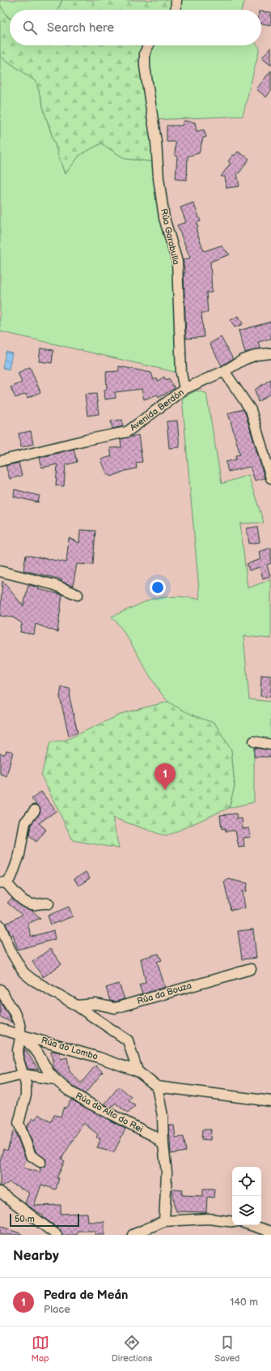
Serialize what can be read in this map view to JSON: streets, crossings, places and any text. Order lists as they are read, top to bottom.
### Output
{
  "streets": {
    "street": [
      "Rúa Garabulla",
      "Avenida Berdón",
      "Rúa da Bouza",
      "Rúa do Lombo",
      "Rúa do Alto do Rei"
    ]
  },
  "crossings": [
    ["Rúa Garabulla", "Avenida Berdón"],
    ["Rúa do Lombo", "Rúa do Alto do Rei"]
  ],
  "scale_bar": "50 m",
  "page": {
    "search": "Search here",
    "pins": "1",
    "scale": "50 m",
    "heading": "Nearby",
    "list": [
      {
        "mark": "1",
        "name": "Pedra de Meán",
        "note": "Place",
        "value": "140 m"
      }
    ],
    "nav": ["Map", "Directions", "Saved"]
  }
}
